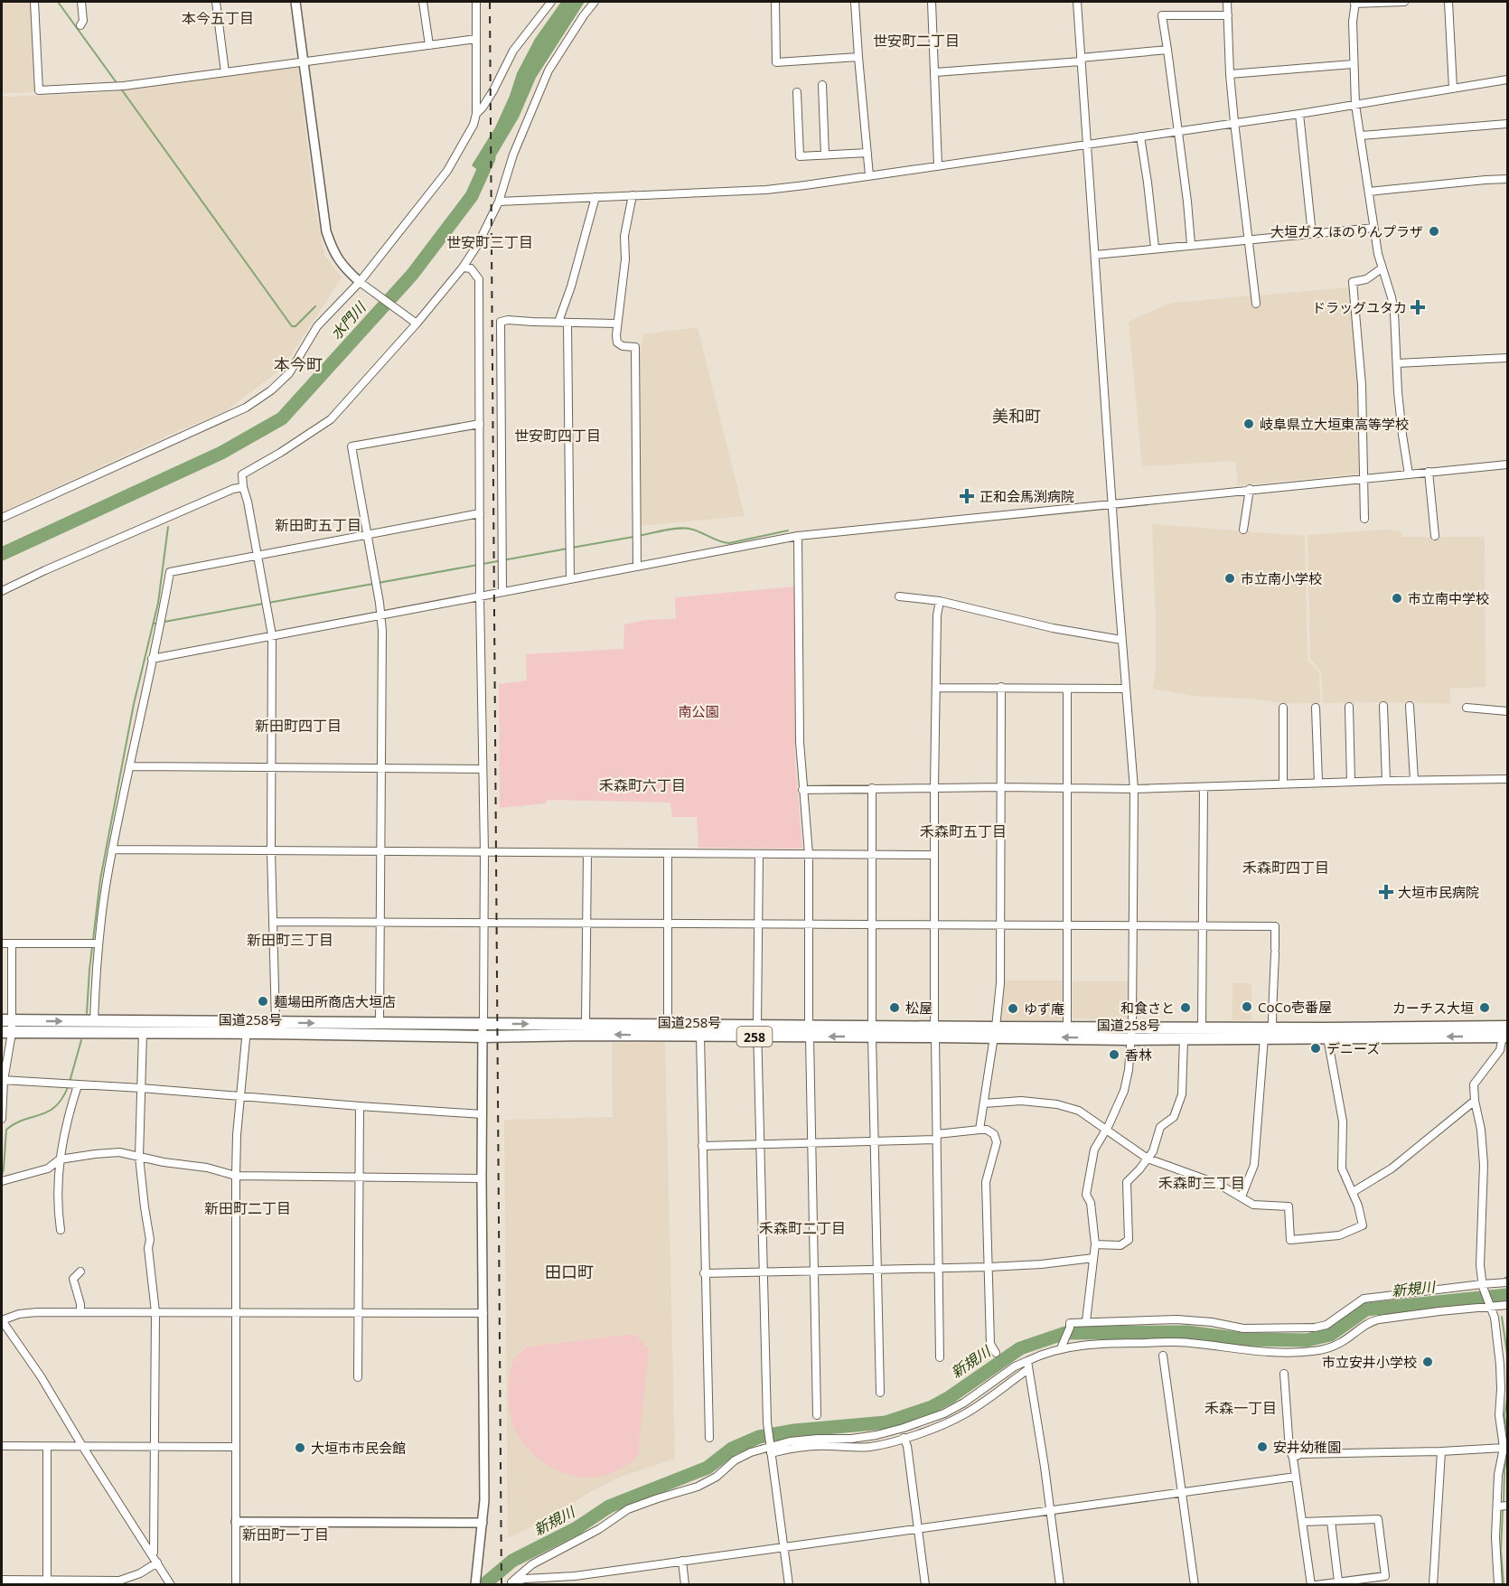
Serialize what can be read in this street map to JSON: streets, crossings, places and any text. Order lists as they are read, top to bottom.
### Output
{
  "streets": {
    "highway": ["国道258号", "258"]
  },
  "districts": [
    "本今五丁目",
    "世安町二丁目",
    "世安町三丁目",
    "本今町",
    "美和町",
    "世安町四丁目",
    "新田町五丁目",
    "新田町四丁目",
    "禾森町六丁目",
    "禾森町五丁目",
    "禾森町四丁目",
    "新田町三丁目",
    "禾森町三丁目",
    "新田町二丁目",
    "禾森町二丁目",
    "田口町",
    "禾森一丁目",
    "新田町一丁目"
  ],
  "water": ["水門川", "新規川"],
  "parks": ["南公園"],
  "places": {
    "other": [
      "大垣ガス ほのりんプラザ",
      "岐阜県立大垣東高等学校",
      "市立南小学校",
      "市立南中学校",
      "麺場田所商店大垣店",
      "CoCo壱番屋",
      "松屋",
      "和食さと",
      "カーチス大垣",
      "ゆず庵",
      "デニーズ",
      "香林",
      "市立安井小学校",
      "安井幼稚園",
      "大垣市市民会館"
    ],
    "health": ["ドラッグユタカ", "正和会馬渕病院", "大垣市民病院"]
  }
}
